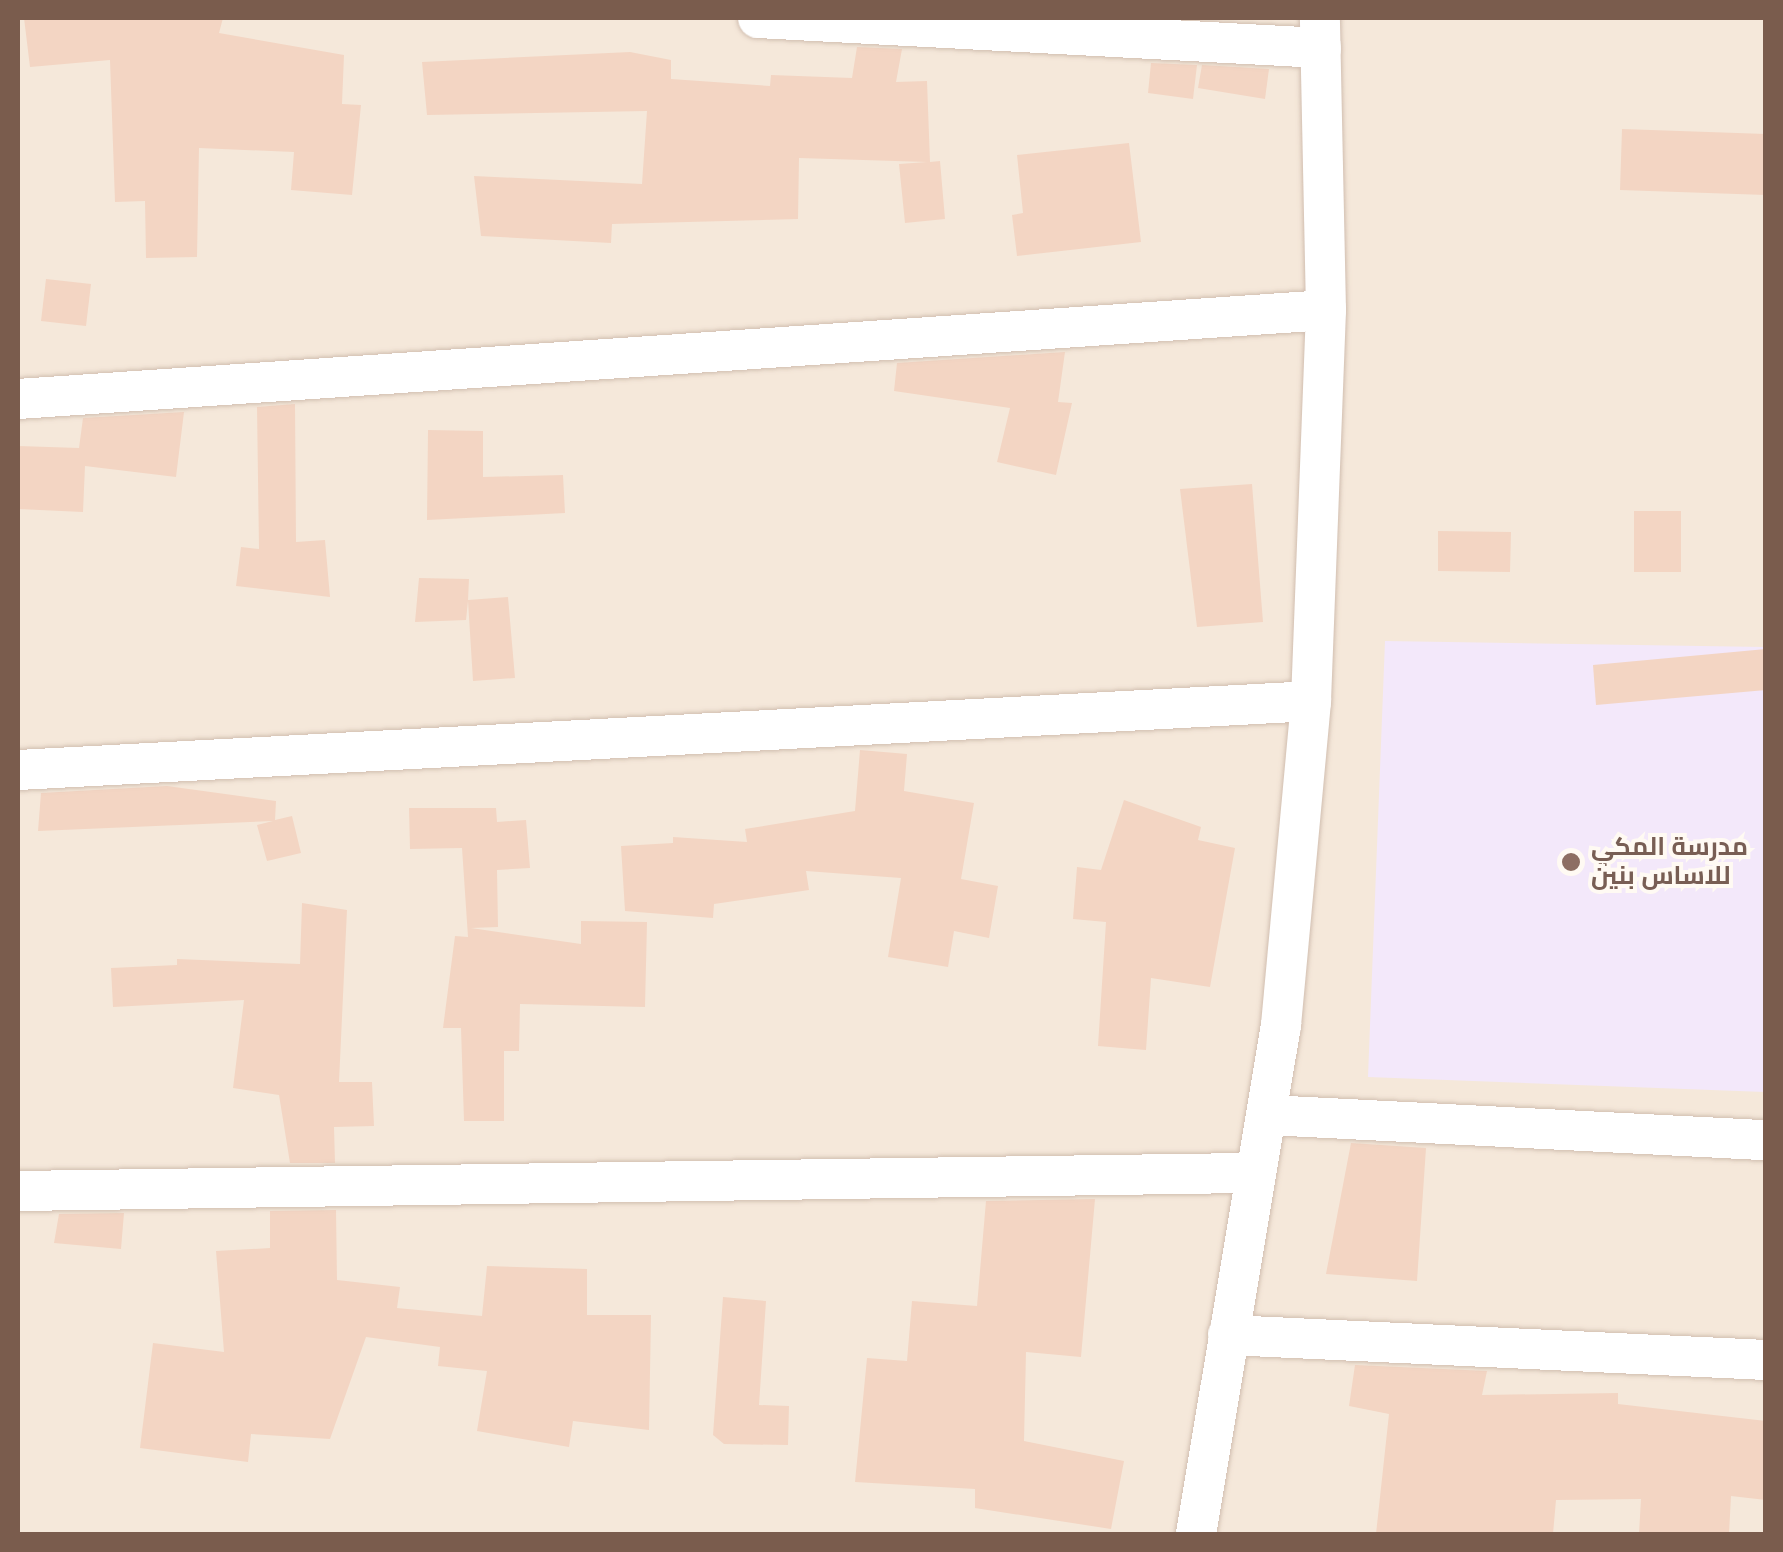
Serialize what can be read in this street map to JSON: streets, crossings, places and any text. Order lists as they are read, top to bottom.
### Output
{
  "places": ["مدرسة المكي للاساس بنين"]
}
